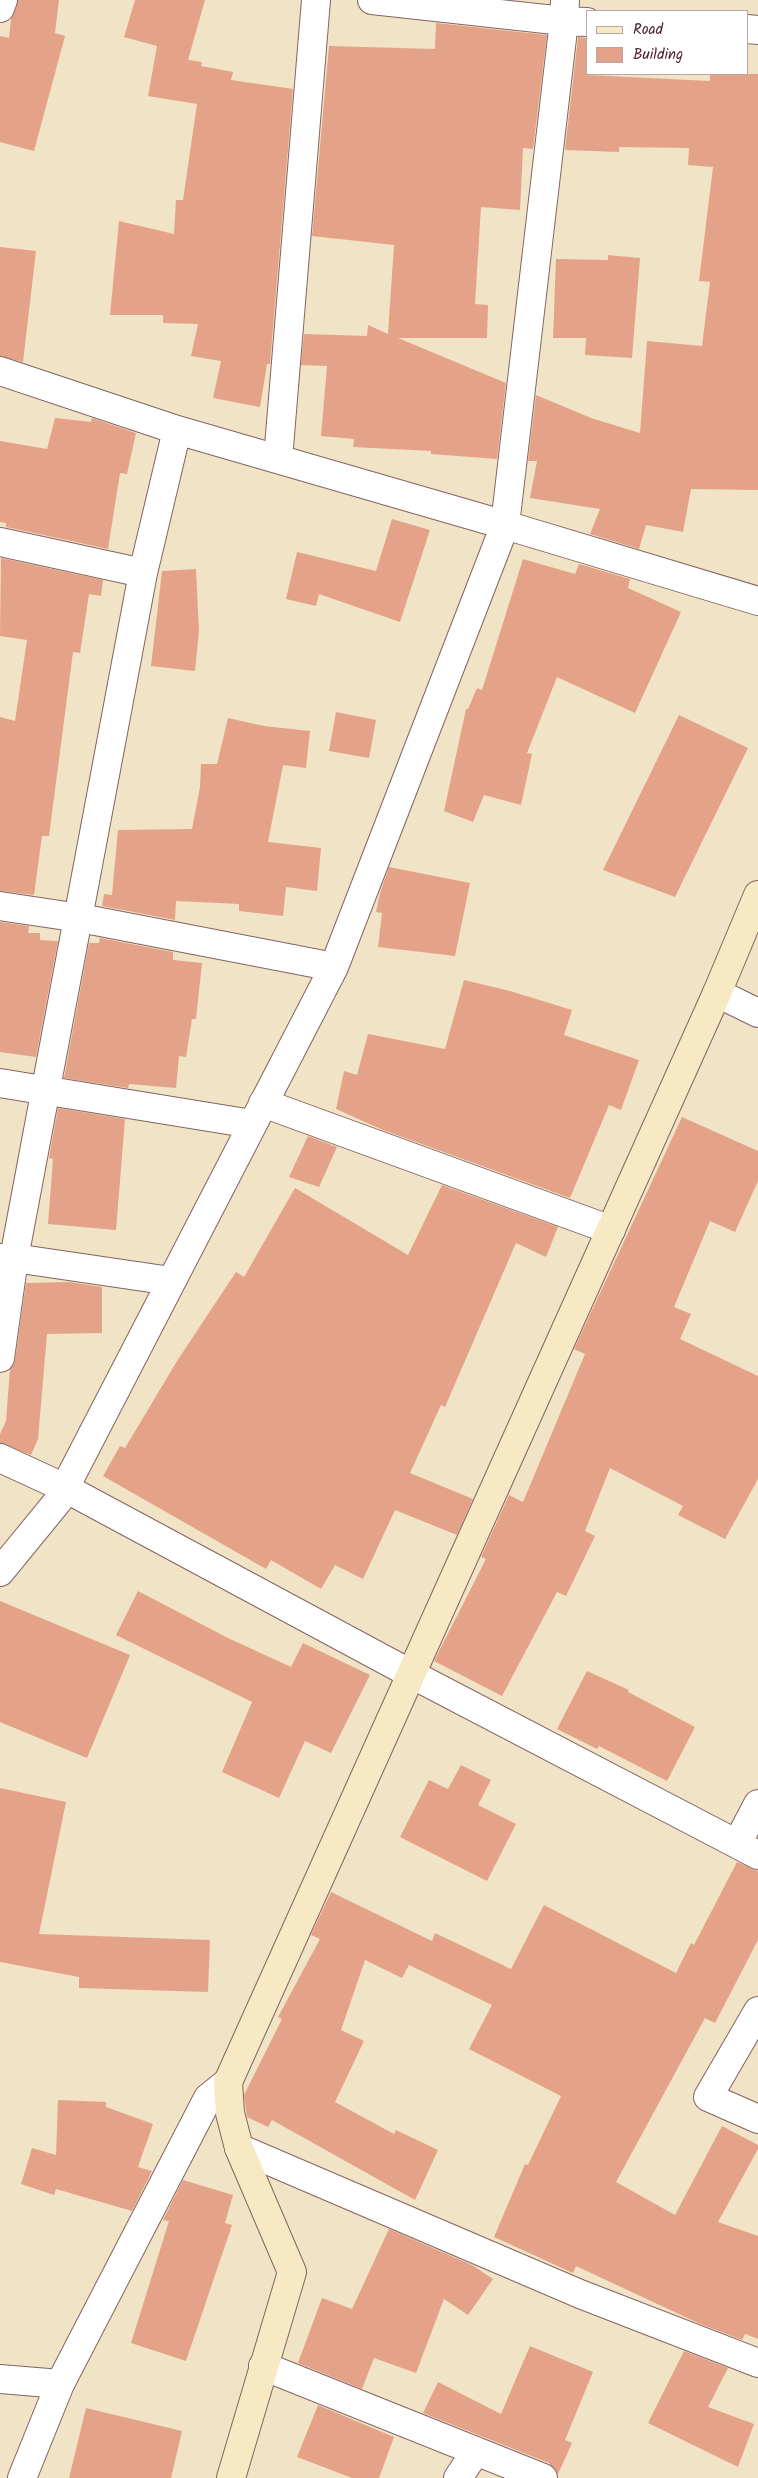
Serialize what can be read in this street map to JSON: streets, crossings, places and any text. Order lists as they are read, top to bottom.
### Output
{
  "legend": ["Road", "Building"]
}
